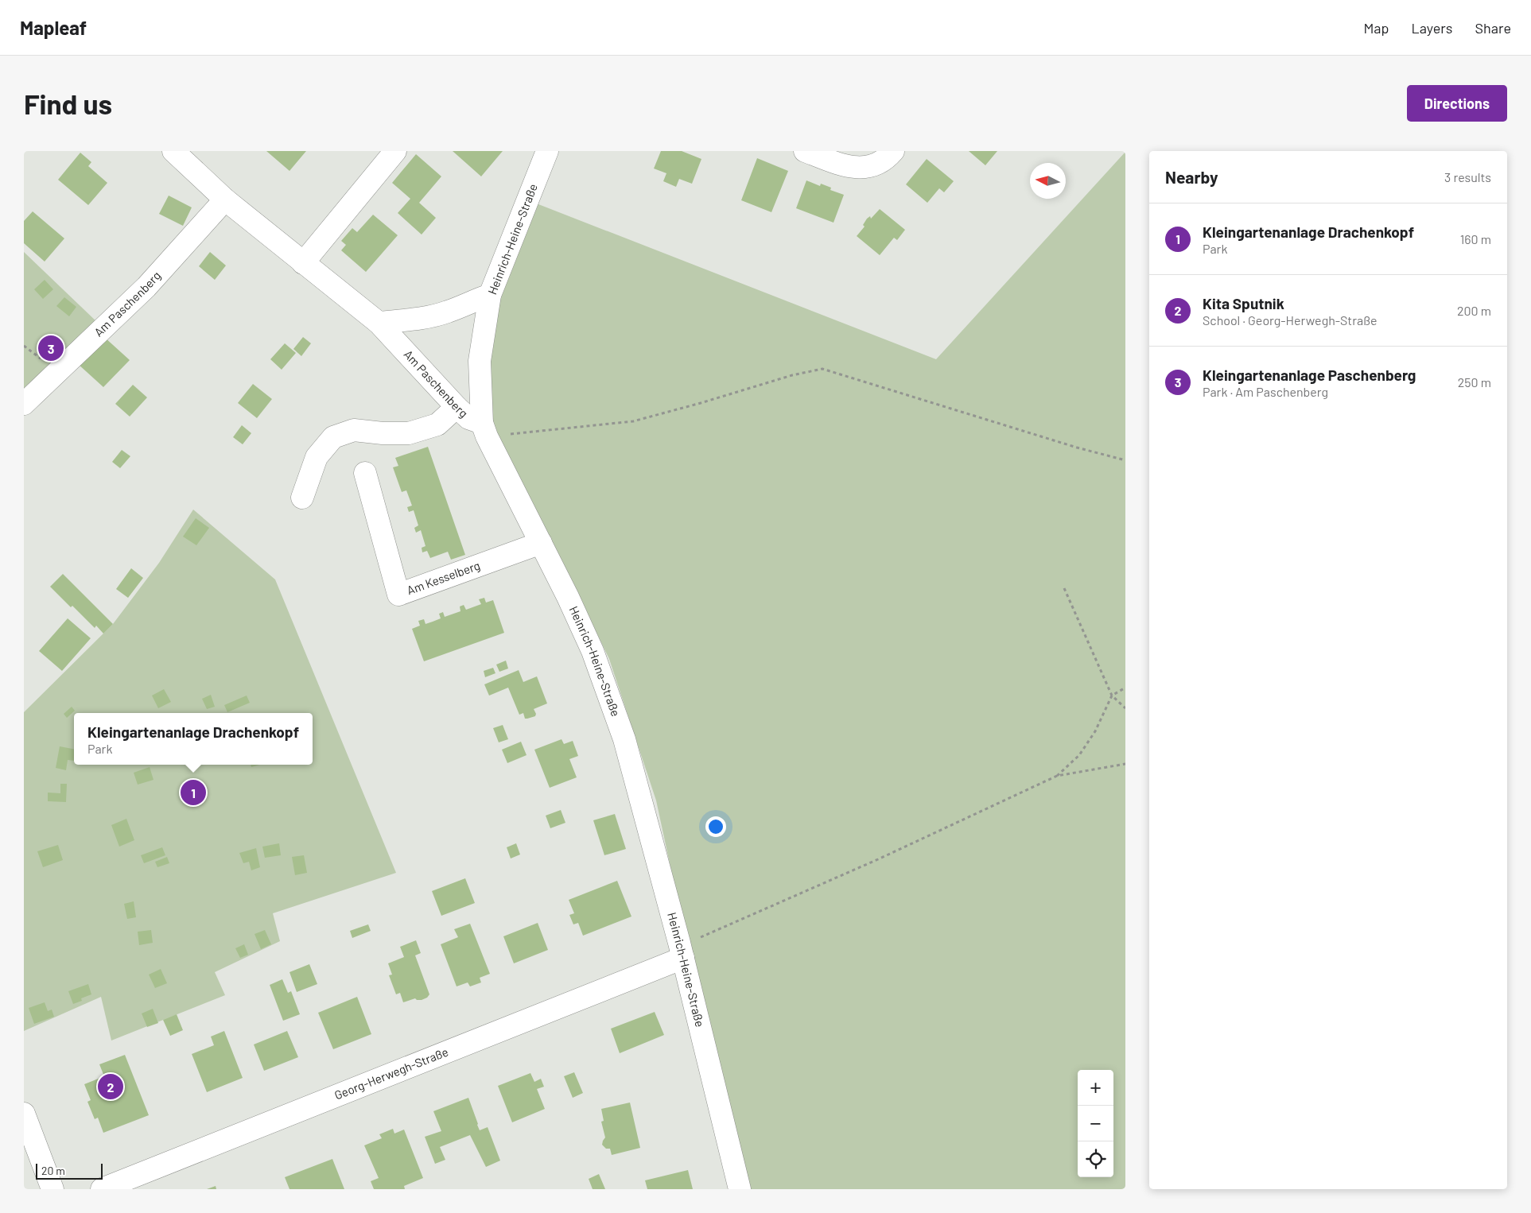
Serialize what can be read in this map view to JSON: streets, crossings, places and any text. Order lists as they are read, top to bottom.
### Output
{
  "streets": {
    "street": [
      "Heinrich-Heine-Straße",
      "Am Paschenberg",
      "Am Kesselberg",
      "Georg-Herwegh-Straße"
    ]
  },
  "crossings": [
    ["Heinrich-Heine-Straße", "Am Paschenberg"],
    ["Heinrich-Heine-Straße", "Am Kesselberg"],
    ["Heinrich-Heine-Straße", "Georg-Herwegh-Straße"]
  ],
  "scale_bar": "20 m",
  "north": "left",
  "page": {
    "header": "Mapleaf",
    "nav": ["Map", "Layers", "Share"],
    "buttons": "Directions",
    "title": "Find us",
    "heading": ["Nearby", "3 results"],
    "list": [
      {
        "mark": "1",
        "name": "Kleingartenanlage Drachenkopf",
        "note": "Park",
        "value": "160 m"
      },
      {
        "mark": "2",
        "name": "Kita Sputnik",
        "note": "School · Georg-Herwegh-Straße",
        "value": "200 m"
      },
      {
        "mark": "3",
        "name": "Kleingartenanlage Paschenberg",
        "note": "Park · Am Paschenberg",
        "value": "250 m"
      }
    ],
    "pins": ["3", "1", "2"],
    "popup": ["Kleingartenanlage Drachenkopf", "Park"],
    "map_buttons": ["+", "−"],
    "scale": "20 m"
  }
}
